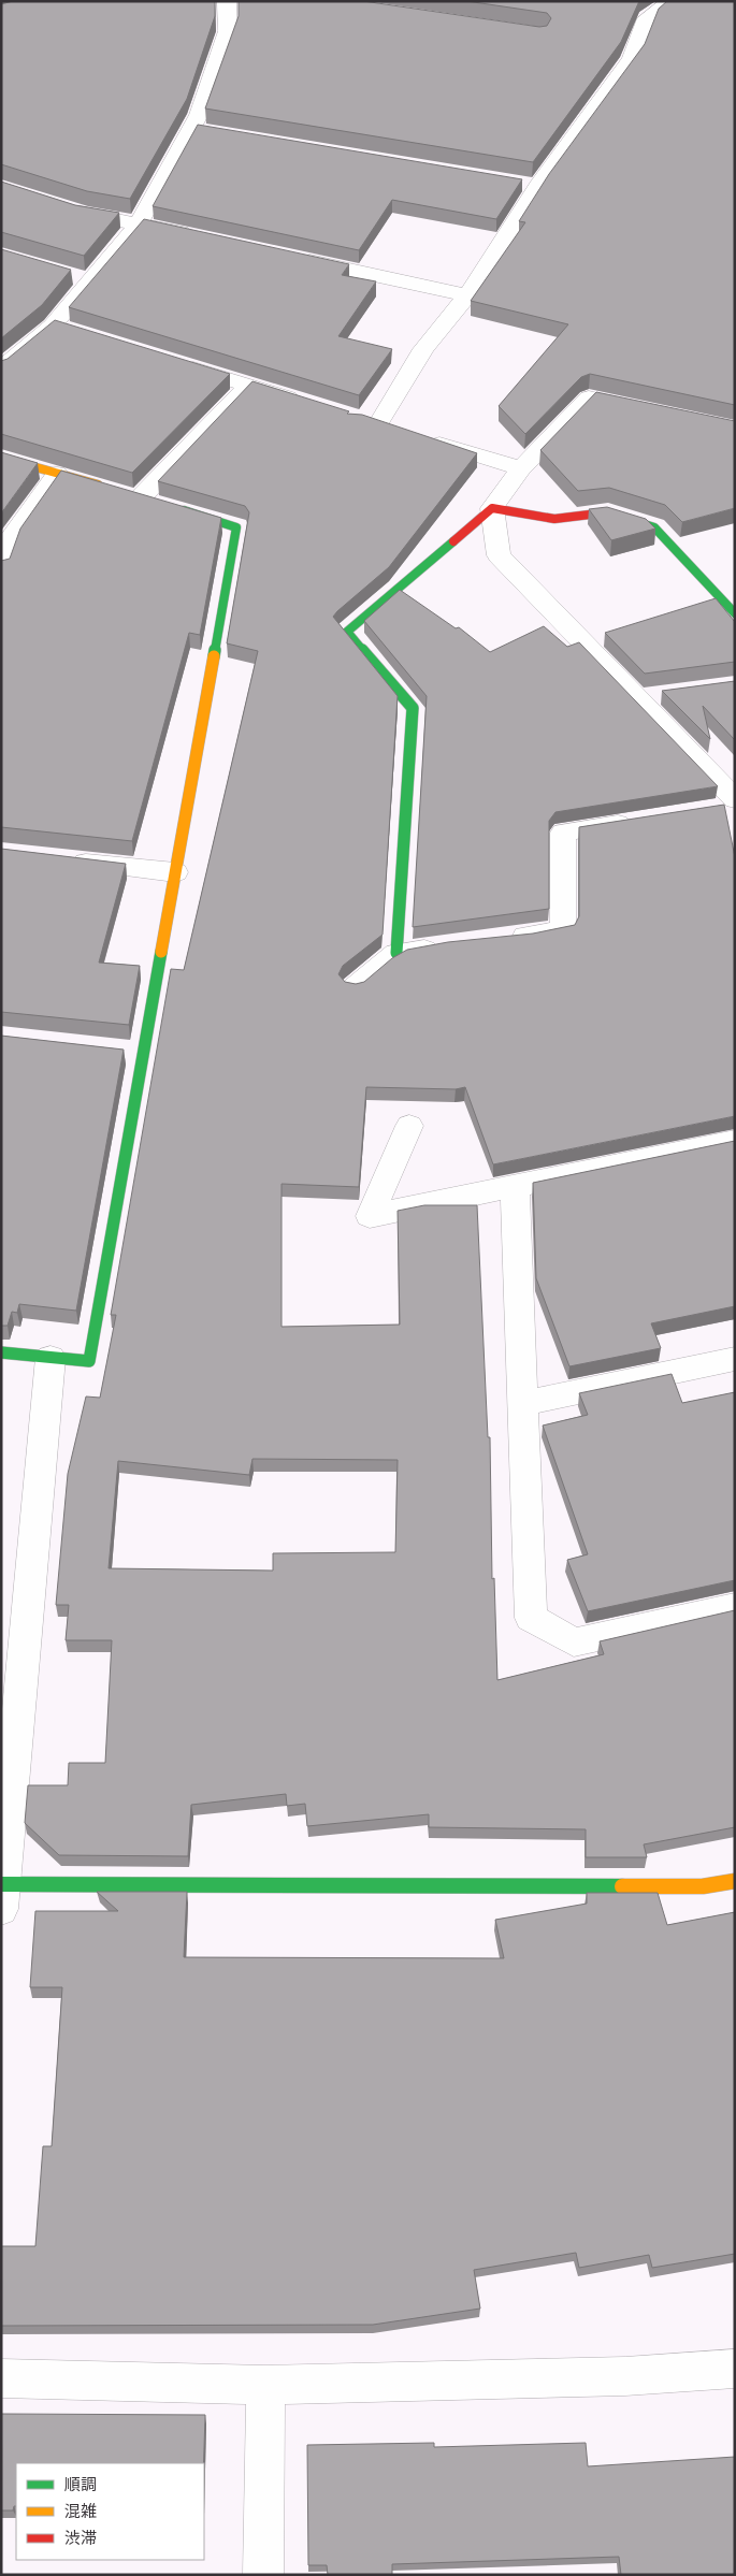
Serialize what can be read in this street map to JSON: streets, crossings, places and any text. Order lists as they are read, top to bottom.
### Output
{
  "legend": ["順調", "混雑", "渋滞"]
}
